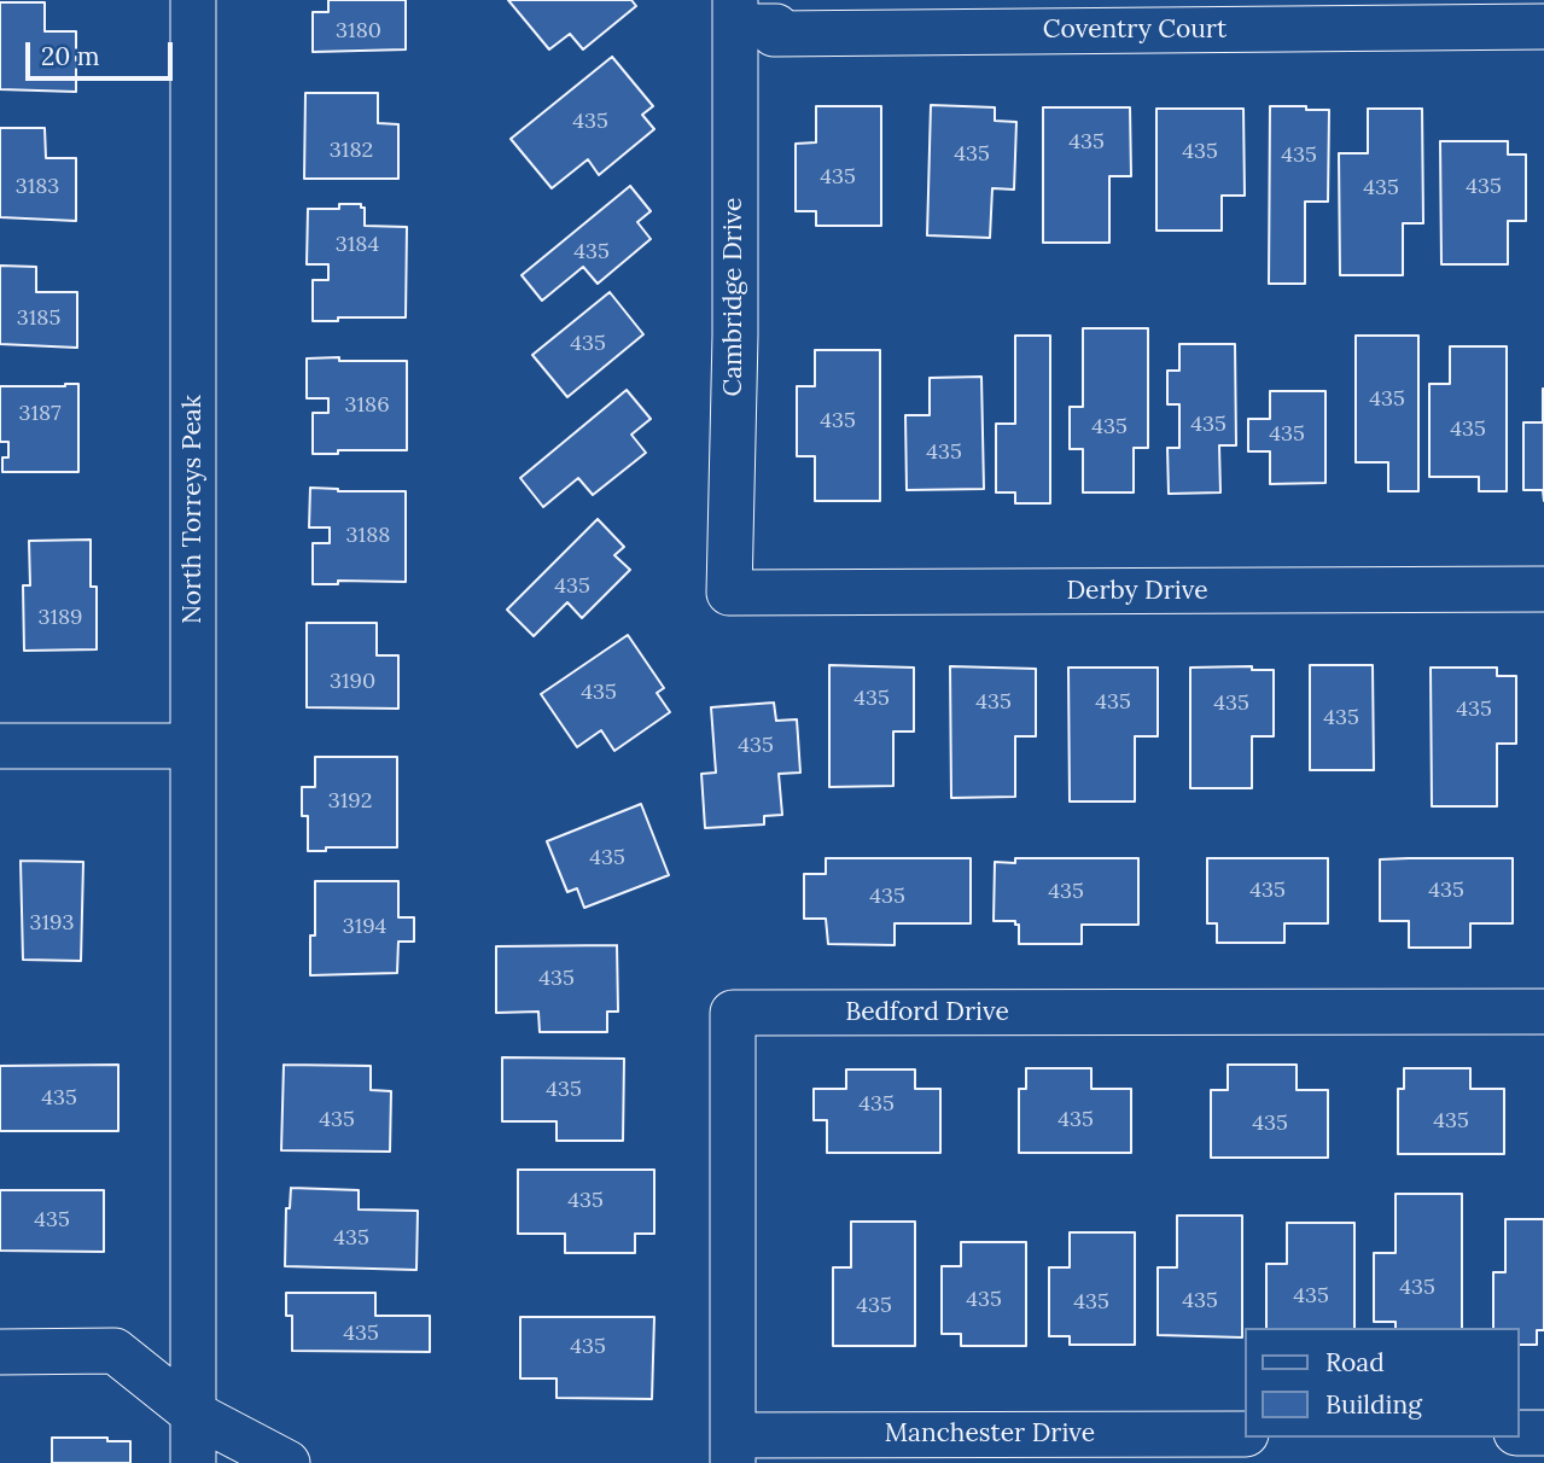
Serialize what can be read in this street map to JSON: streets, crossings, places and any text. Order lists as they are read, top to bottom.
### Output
{
  "streets": {
    "street": [
      "Coventry Court",
      "Cambridge Drive",
      "North Torreys Peak",
      "Derby Drive",
      "Bedford Drive",
      "Manchester Drive"
    ]
  },
  "crossings": [
    ["Coventry Court", "Cambridge Drive"],
    ["Cambridge Drive", "Derby Drive"],
    ["Bedford Drive", "Manchester Drive"]
  ],
  "house_numbers": [
    "3180",
    "435",
    "435",
    "3182",
    "435",
    "435",
    "435",
    "435",
    "3183",
    "435",
    "435",
    "3184",
    "435",
    "3185",
    "435",
    "435",
    "3186",
    "3187",
    "435",
    "435",
    "435",
    "435",
    "435",
    "435",
    "3188",
    "435",
    "3189",
    "3190",
    "435",
    "435",
    "435",
    "435",
    "435",
    "435",
    "435",
    "435",
    "3192",
    "435",
    "435",
    "435",
    "435",
    "435",
    "3193",
    "3194",
    "435",
    "435",
    "435",
    "435",
    "435",
    "435",
    "435",
    "435",
    "435",
    "435",
    "435",
    "435",
    "435",
    "435",
    "435",
    "435",
    "435",
    "435",
    "435"
  ],
  "legend": ["Road", "Building"],
  "scale_bar": "20 m"
}
